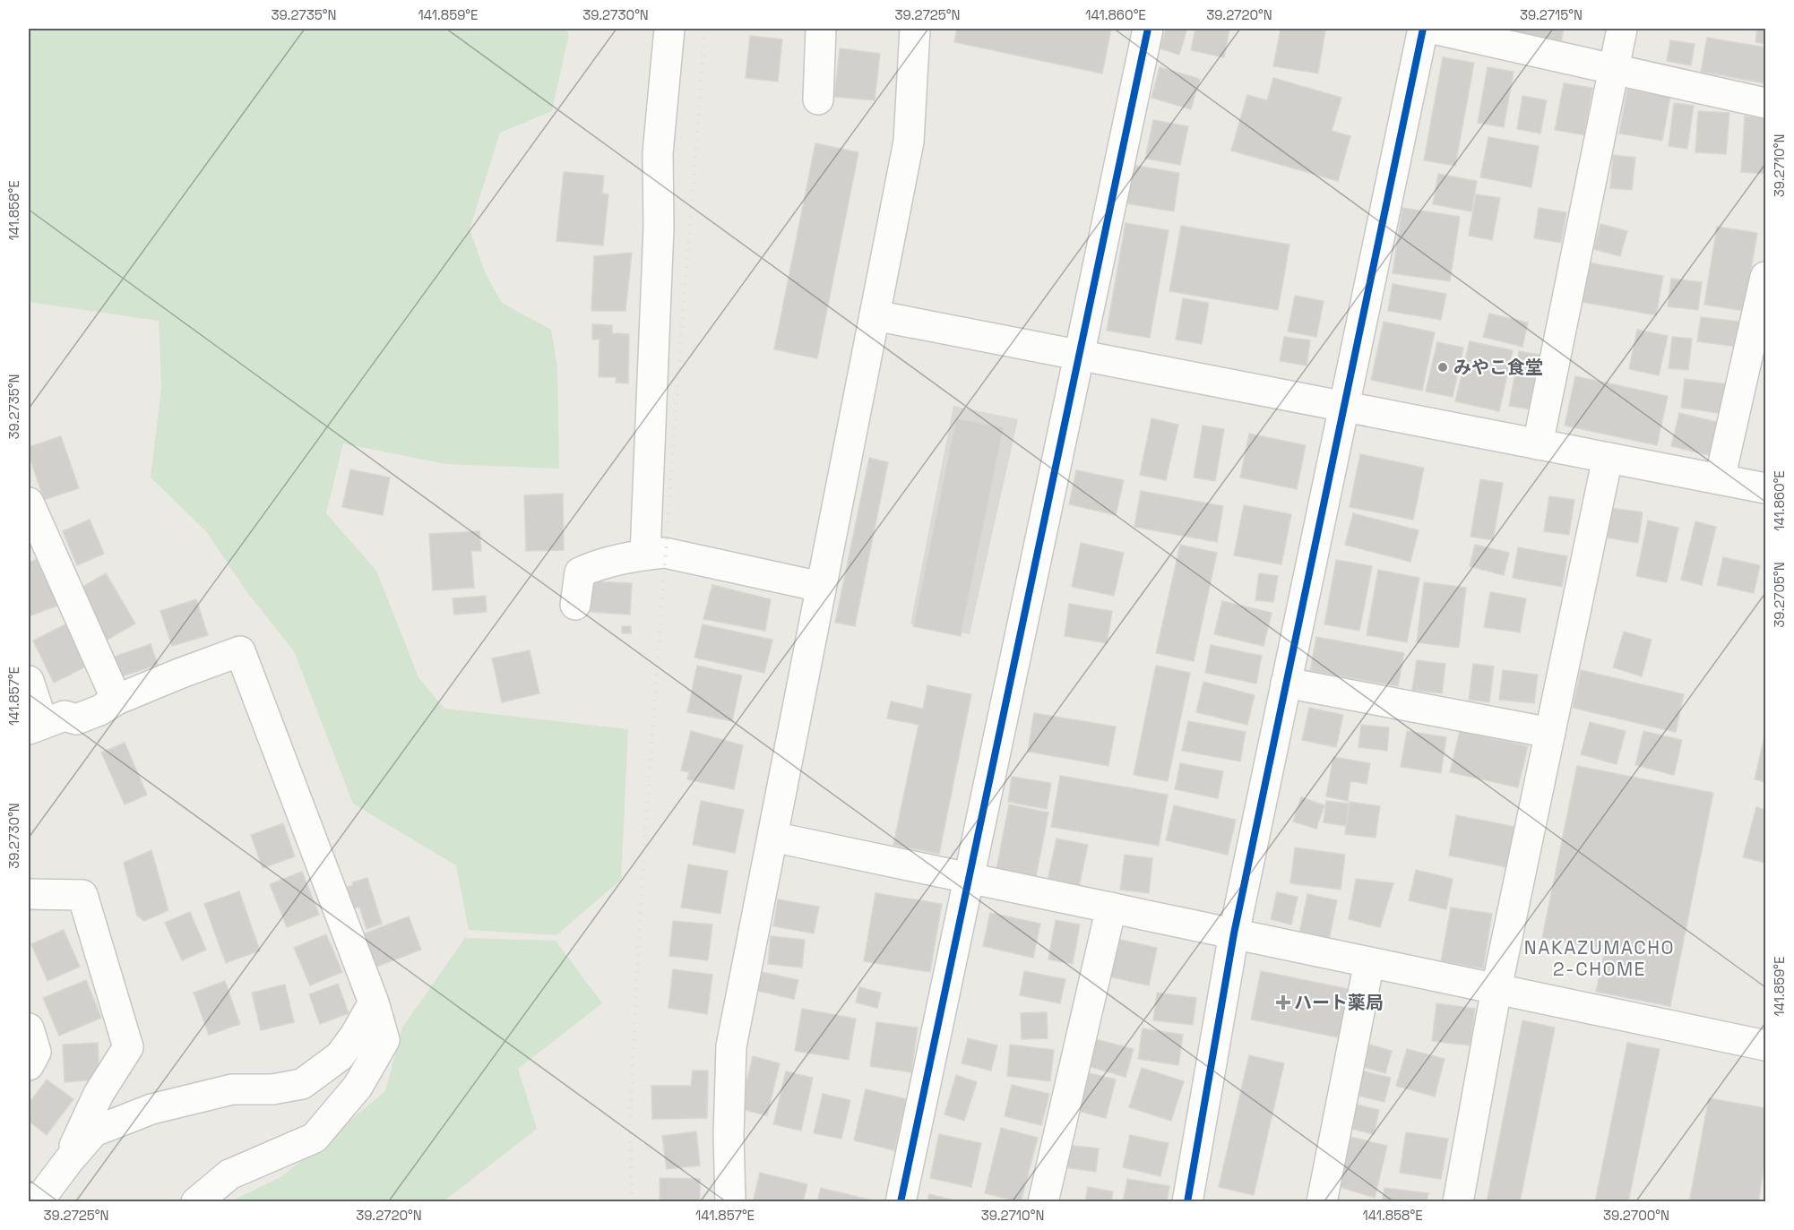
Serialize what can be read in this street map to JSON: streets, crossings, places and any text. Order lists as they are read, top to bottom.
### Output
{
  "districts": ["NAKAZUMACHO 2-CHOME"],
  "places": {
    "other": ["みやこ食堂"],
    "health": ["ハート薬局"]
  },
  "coordinates": [
    "39.2735°N",
    "141.859°E",
    "39.2730°N",
    "39.2725°N",
    "141.860°E",
    "39.2720°N",
    "39.2715°N",
    "39.2710°N",
    "141.858°E",
    "39.2705°N",
    "141.857°E",
    "39.2700°N"
  ]
}
